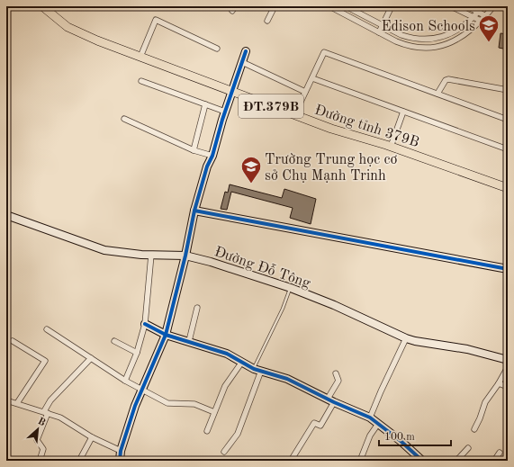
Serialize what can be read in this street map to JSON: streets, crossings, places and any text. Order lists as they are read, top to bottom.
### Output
{
  "streets": {
    "main road": ["ĐT.379B", "Đường tỉnh 379B"],
    "street": ["Đường Đỗ Tông"]
  },
  "places": {
    "school or university": ["Edison Schools", "Trường Trung học cơ sở Chụ Mạnh Trinh"]
  },
  "scale_bar": "100 m",
  "north": "top right"
}
